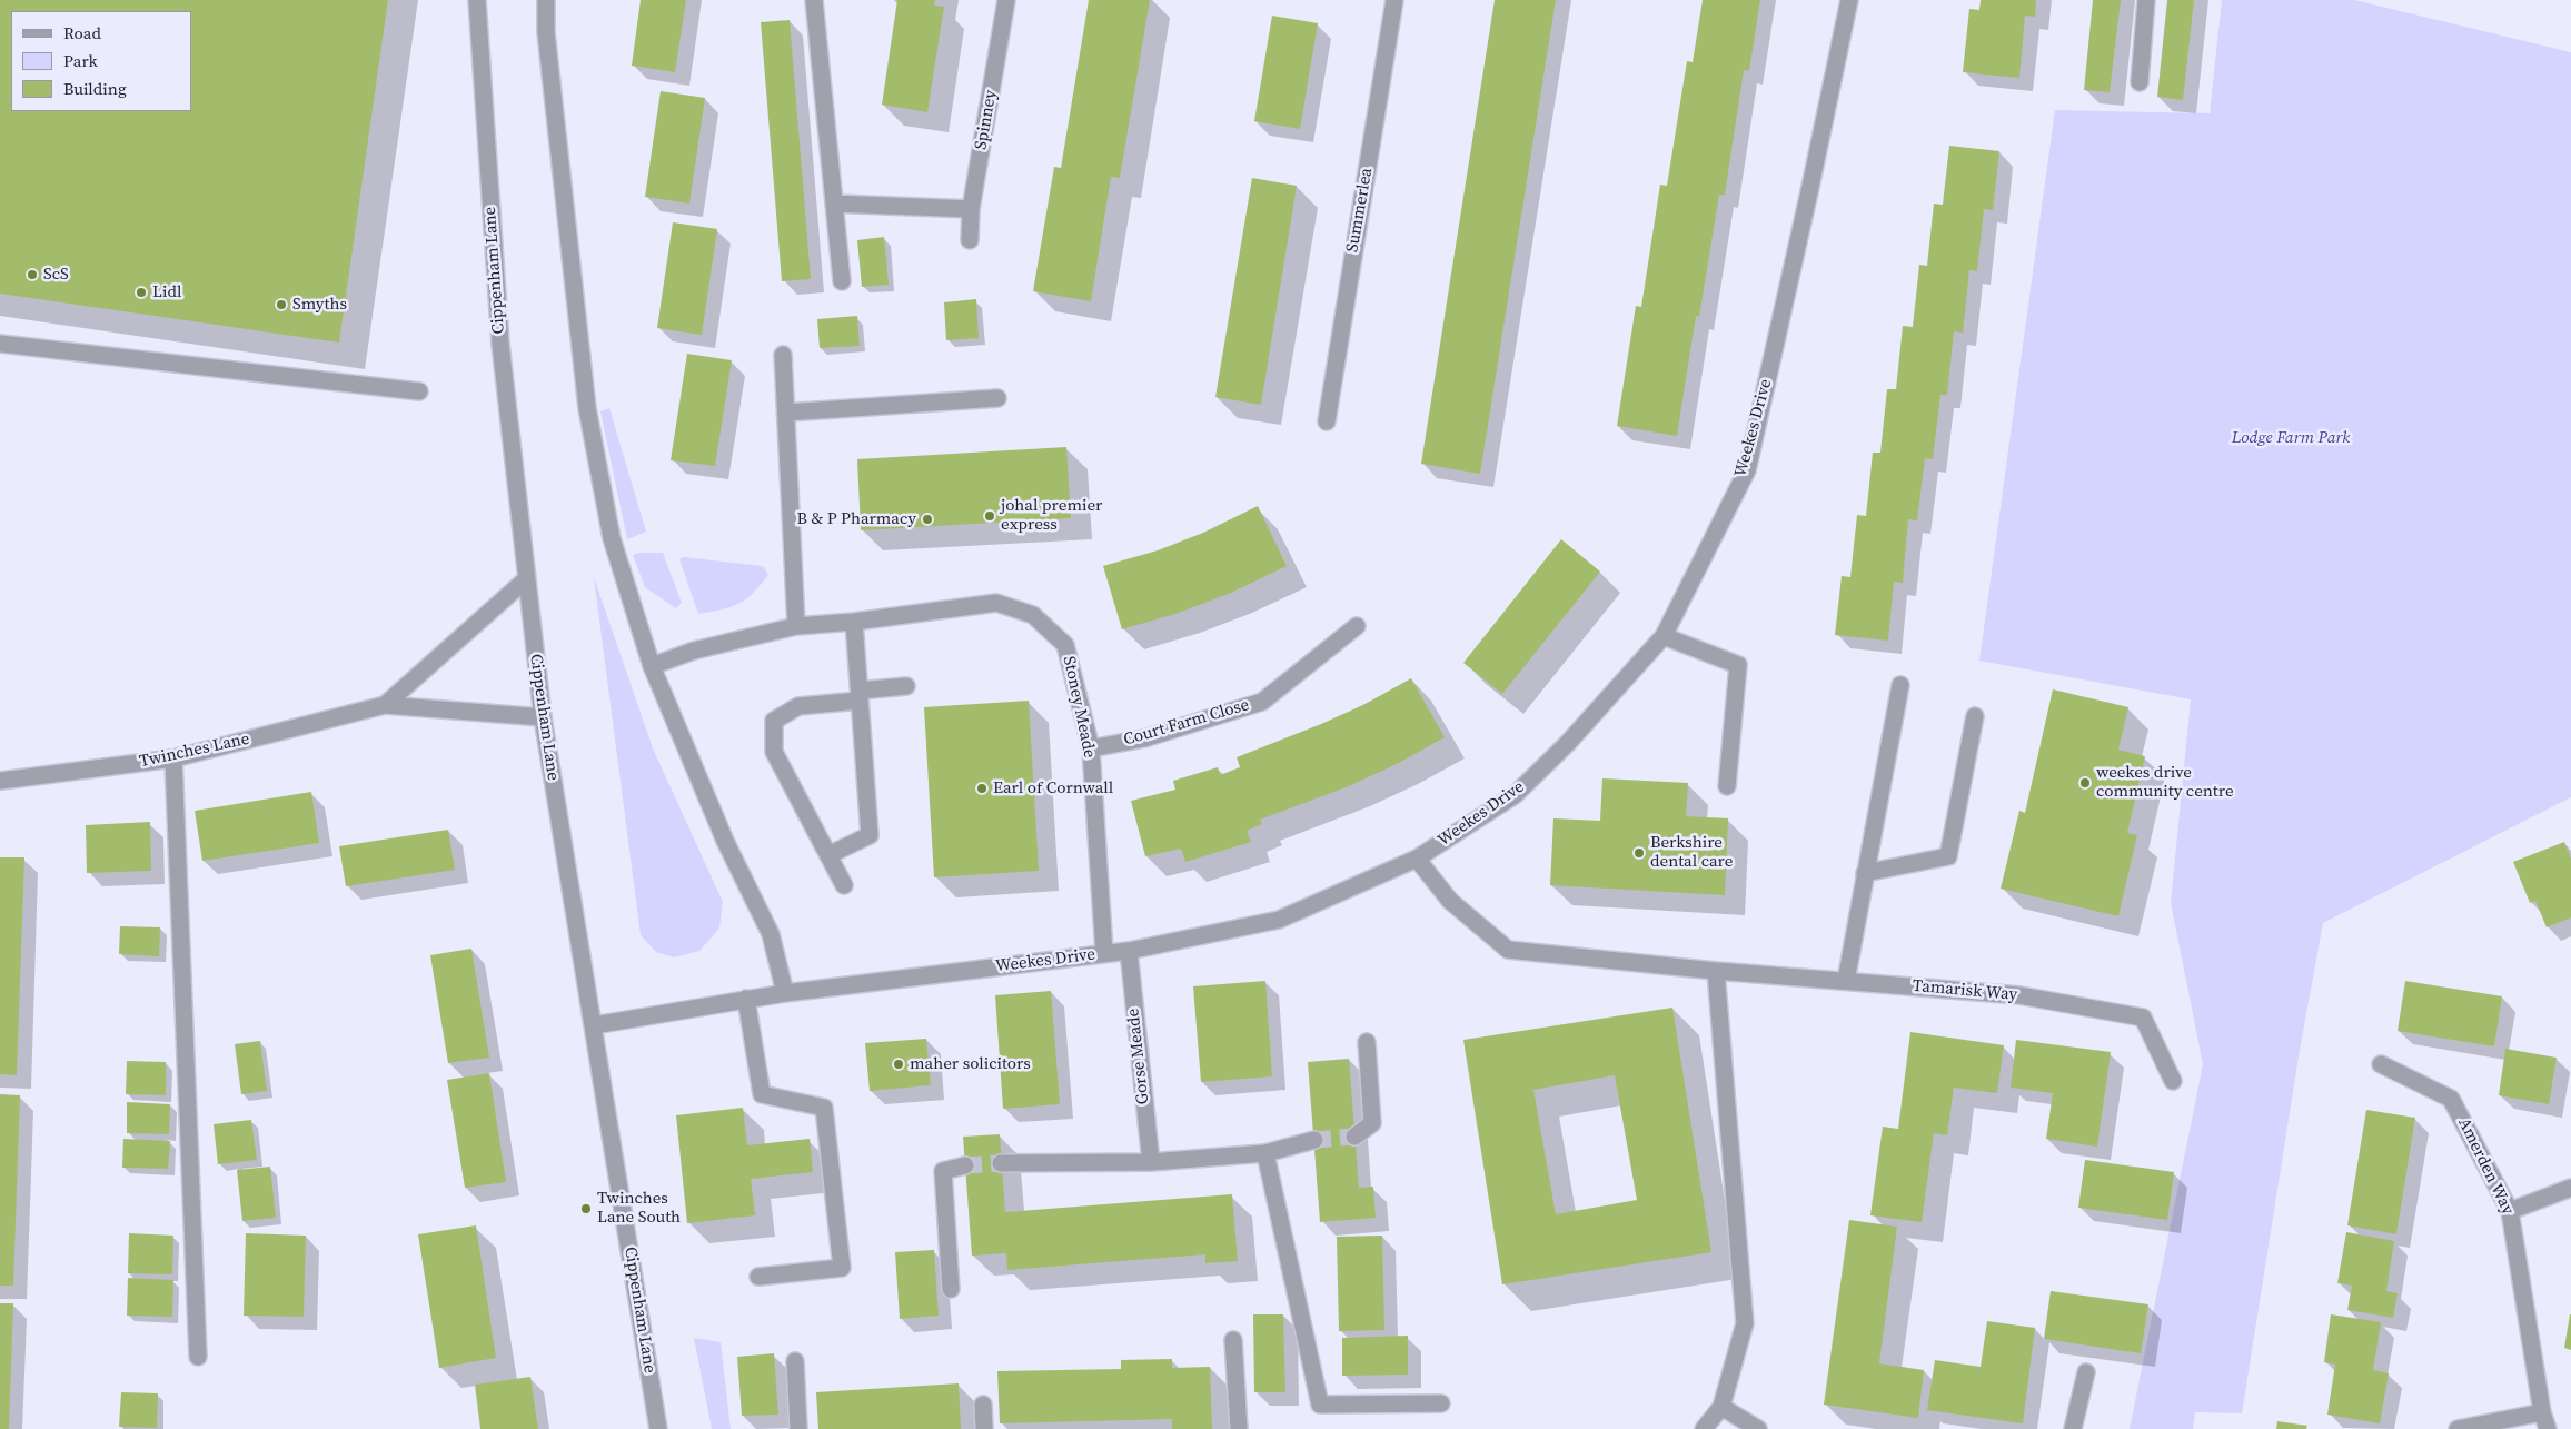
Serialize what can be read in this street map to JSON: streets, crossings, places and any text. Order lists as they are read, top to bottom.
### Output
{
  "streets": {
    "street": [
      "Spinney",
      "Summerlea",
      "Cippenham Lane",
      "Weekes Drive",
      "Stoney Meade",
      "Court Farm Close",
      "Twinches Lane",
      "Tamarisk Way",
      "Gorse Meade",
      "Amerden Way"
    ]
  },
  "crossings": [
    ["Cippenham Lane", "Weekes Drive"],
    ["Cippenham Lane", "Twinches Lane"],
    ["Weekes Drive", "Stoney Meade"],
    ["Weekes Drive", "Tamarisk Way"],
    ["Weekes Drive", "Gorse Meade"],
    ["Stoney Meade", "Court Farm Close"]
  ],
  "parks": ["Lodge Farm Park"],
  "places": [
    "ScS",
    "Lidl",
    "Smyths",
    "johal premier express",
    "B & P Pharmacy",
    "weekes drive community centre",
    "Earl of Cornwall",
    "Berkshire dental care",
    "maher solicitors",
    "Twinches Lane South"
  ],
  "legend": ["Road", "Park", "Building"]
}
